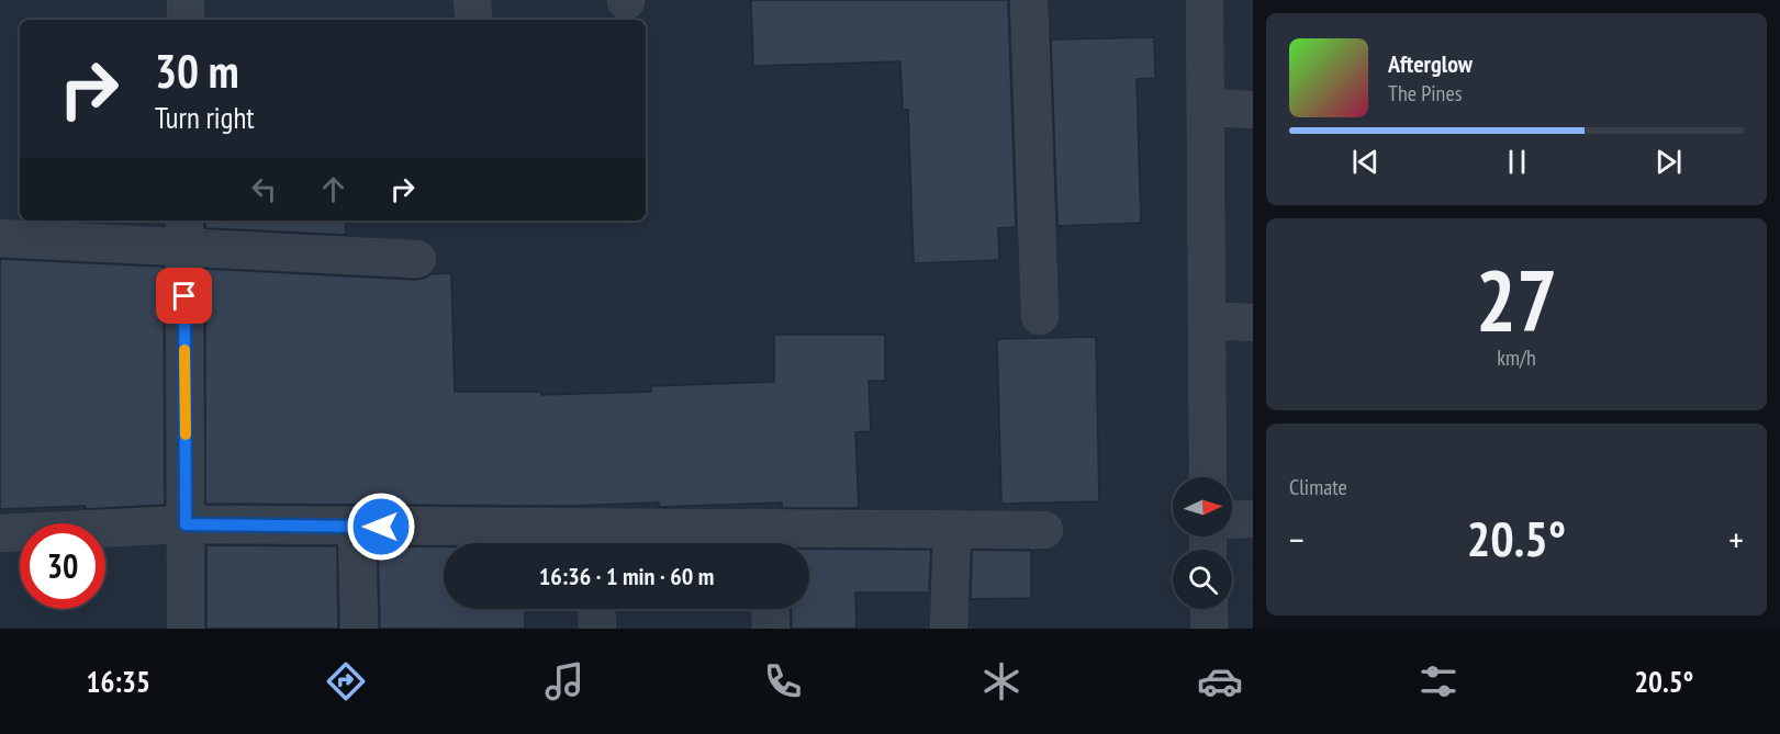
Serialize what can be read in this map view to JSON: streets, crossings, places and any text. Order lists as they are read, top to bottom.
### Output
{
  "north": "right",
  "page": {
    "turn": ["30 m", "Turn right"],
    "song": ["Afterglow", "The Pines"],
    "tile": [
      ["27", "km/h"],
      "Climate"
    ],
    "heat": ["−", "20.5°", "+"],
    "limit": "30",
    "trip": "16:36 · 1 min · 60 m",
    "tabs": ["16:35", "20.5°"]
  }
}
